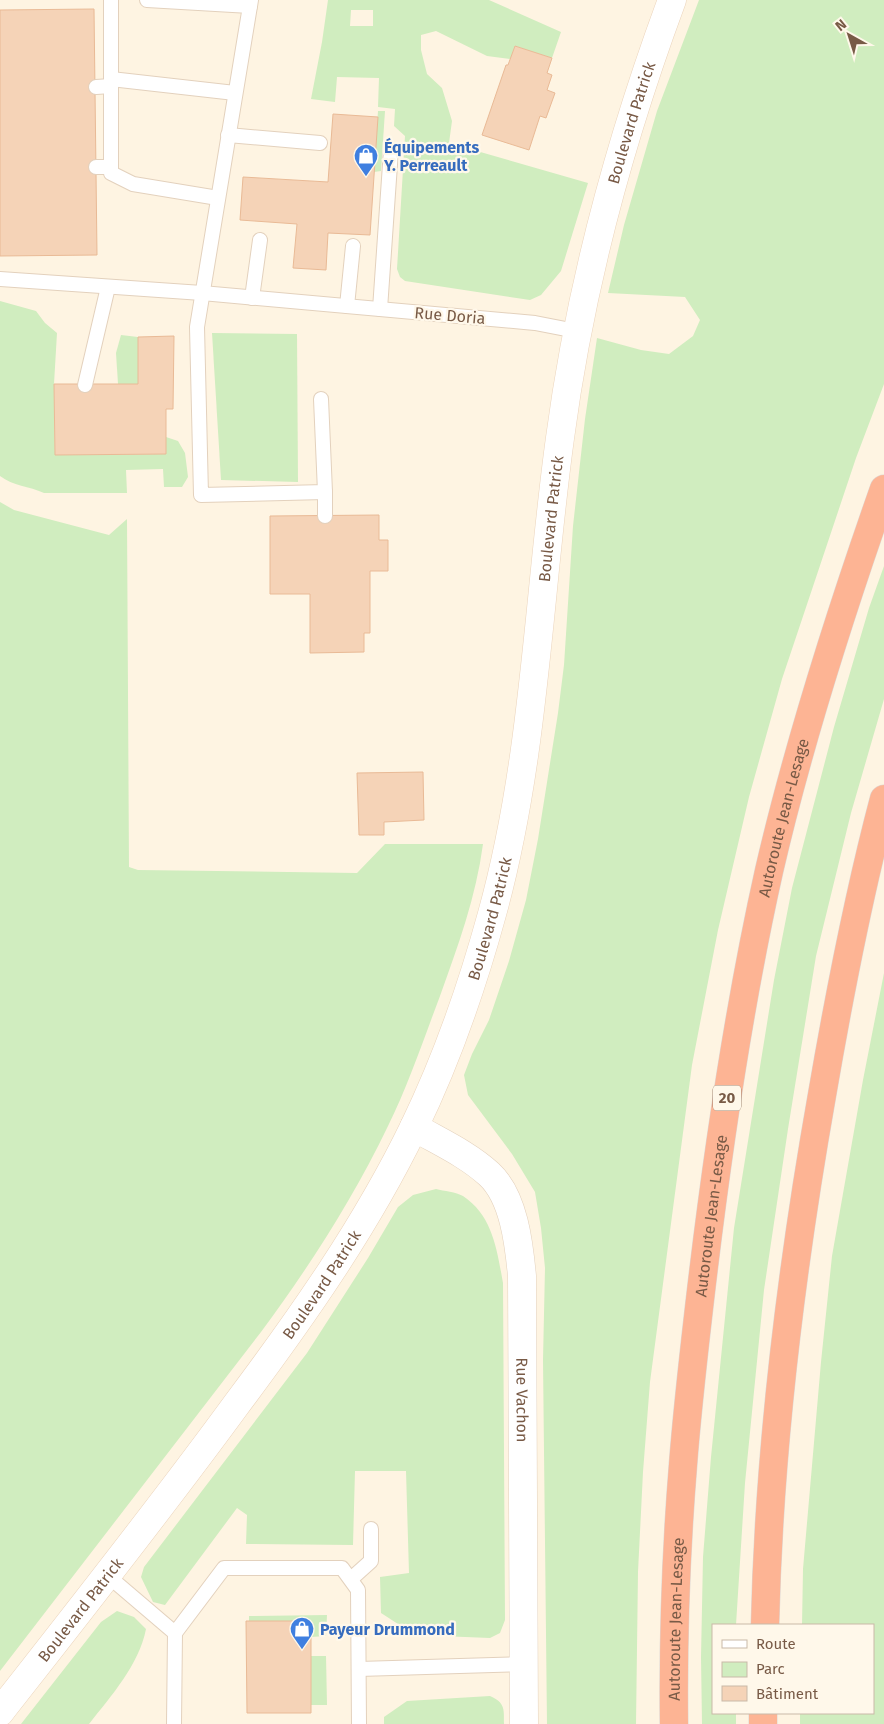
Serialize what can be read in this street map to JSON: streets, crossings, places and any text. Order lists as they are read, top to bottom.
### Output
{
  "streets": {
    "highway": ["Autoroute Jean-Lesage", "20"],
    "street": ["Boulevard Patrick", "Rue Vachon"],
    "lane": ["Rue Doria"]
  },
  "crossings": [
    ["Boulevard Patrick", "Rue Doria"],
    ["Boulevard Patrick", "Rue Vachon"]
  ],
  "places": {
    "shop": ["Équipements Y. Perreault", "Payeur Drummond"]
  },
  "legend": ["Route", "Parc", "Bâtiment"],
  "north": "top left"
}
